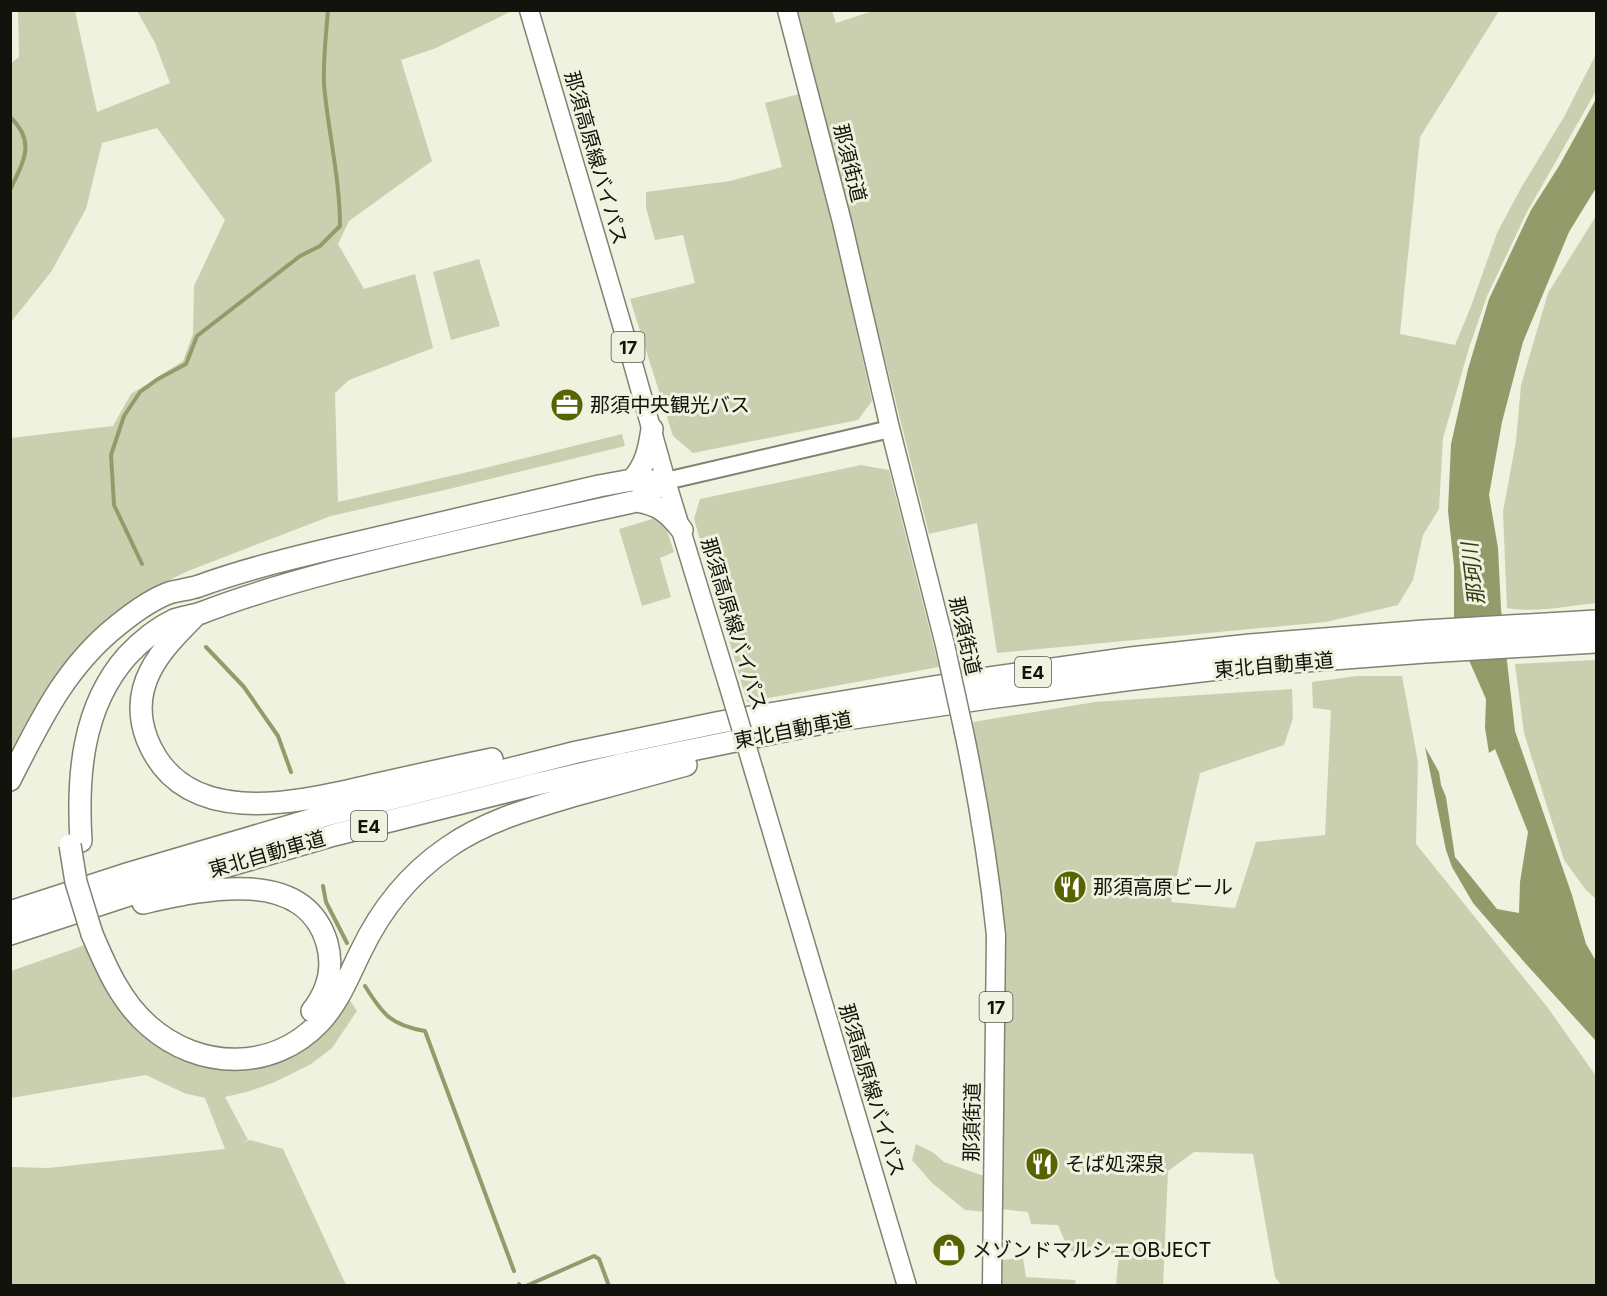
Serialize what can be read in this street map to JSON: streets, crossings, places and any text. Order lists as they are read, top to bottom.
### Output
{
  "streets": {
    "highway": ["東北自動車道", "E4"],
    "main road": ["那須高原線バイパス", "那須街道", "17"]
  },
  "water": ["那珂川"],
  "places": {
    "office": ["那須中央観光バス"],
    "restaurant": ["那須高原ビール", "そば処深泉"],
    "shop": ["メゾンドマルシェOBJECT"]
  }
}
